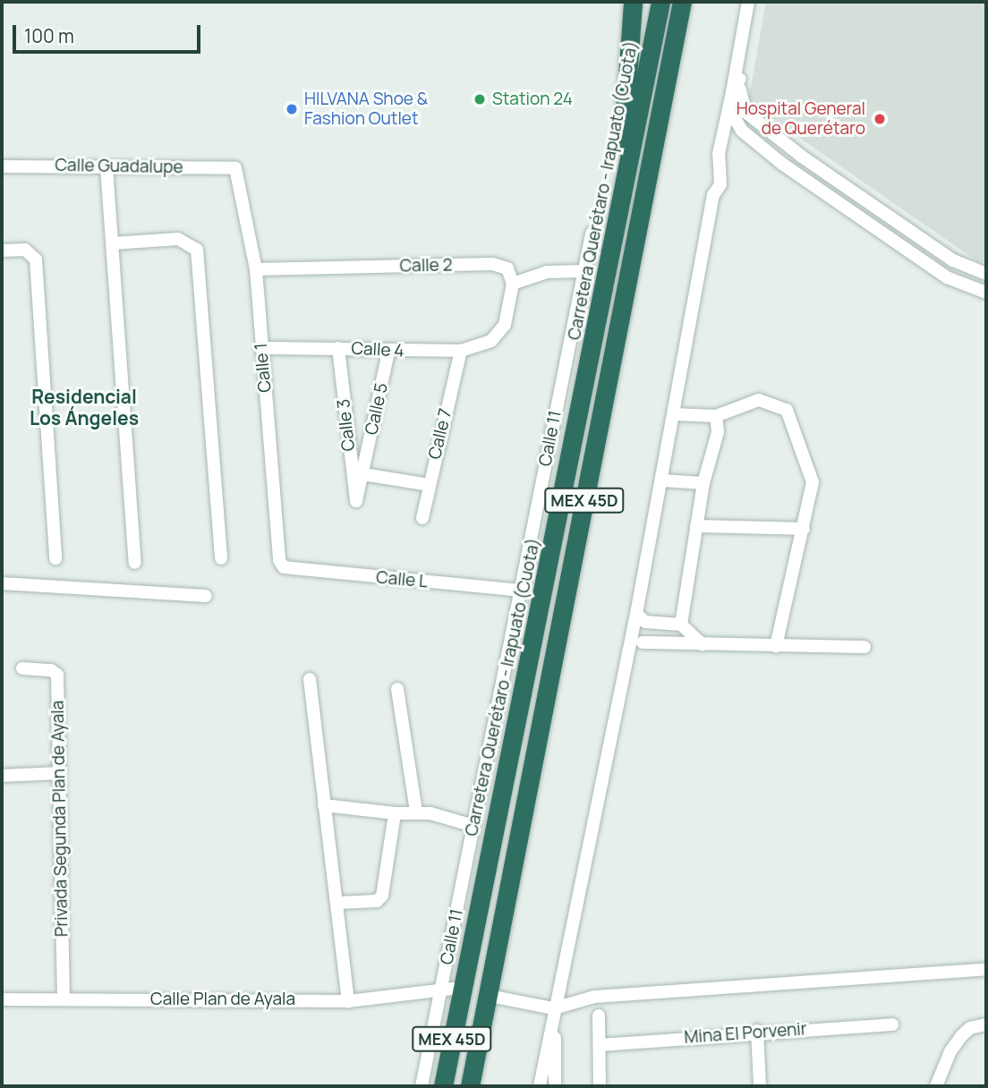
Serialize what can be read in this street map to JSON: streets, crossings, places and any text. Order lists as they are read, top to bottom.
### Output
{
  "streets": {
    "highway": ["Carretera Querétaro - Irapuato (Cuota)", "MEX 45D"],
    "street": [
      "Calle Guadalupe",
      "Calle 2",
      "Calle 4",
      "Calle 1",
      "Calle 5",
      "Calle 3",
      "Calle 7",
      "Calle 11",
      "Calle L",
      "Privada Segunda Plan de Ayala",
      "Calle Plan de Ayala",
      "Mina El Porvenir"
    ]
  },
  "crossings": [
    ["Calle Guadalupe", "Calle 1"],
    ["Calle 2", "Calle 4"],
    ["Calle 2", "Calle 1"],
    ["Calle 4", "Calle 1"],
    ["Calle 4", "Calle 5"],
    ["Calle 4", "Calle 3"],
    ["Calle 4", "Calle 7"],
    ["Calle 1", "Calle L"],
    ["Calle 5", "Calle 3"],
    ["Calle 11", "Calle L"],
    ["Calle 11", "Calle Plan de Ayala"],
    ["Privada Segunda Plan de Ayala", "Calle Plan de Ayala"]
  ],
  "districts": ["Residencial Los Ángeles"],
  "places": ["Station 24", "HILVANA Shoe & Fashion Outlet", "Hospital General de Querétaro"],
  "scale_bar": "100 m"
}
